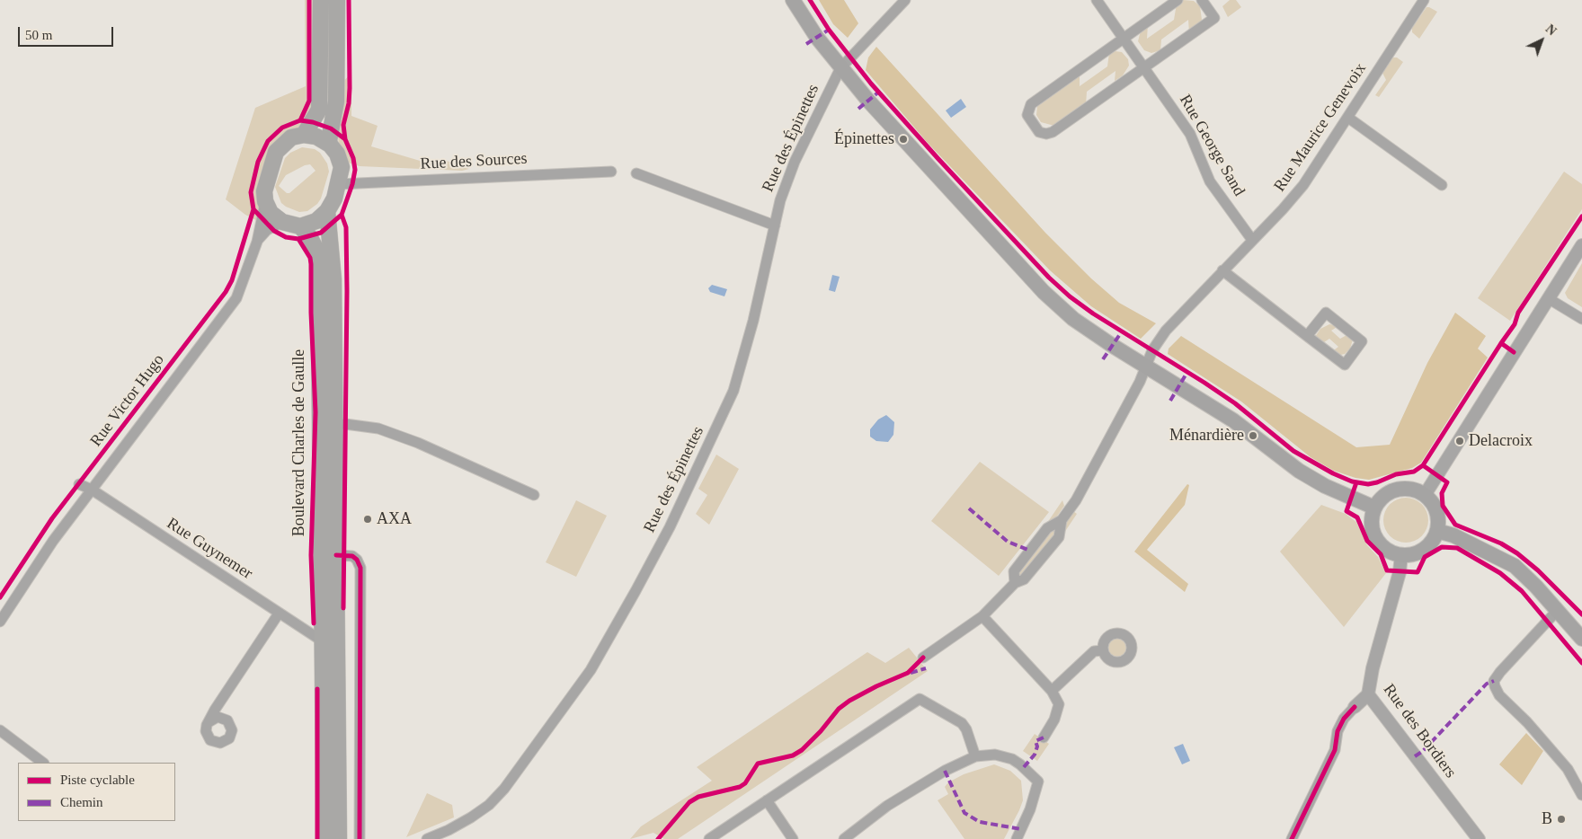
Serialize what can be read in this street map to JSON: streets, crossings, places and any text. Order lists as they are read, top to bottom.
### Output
{
  "streets": {
    "main road": ["Boulevard Charles de Gaulle"],
    "street": [
      "Rue Maurice Genevoix",
      "Rue des Épinettes",
      "Rue George Sand",
      "Rue des Sources",
      "Rue Victor Hugo",
      "Rue Guynemer",
      "Rue des Bordiers"
    ]
  },
  "crossings": [
    ["Rue Maurice Genevoix", "Rue George Sand"],
    ["Rue des Sources", "Rue Victor Hugo"],
    ["Rue des Sources", "Boulevard Charles de Gaulle"],
    ["Rue Victor Hugo", "Boulevard Charles de Gaulle"],
    ["Rue Victor Hugo", "Rue Guynemer"],
    ["Boulevard Charles de Gaulle", "Rue Guynemer"]
  ],
  "places": [
    "Épinettes",
    "Ménardière",
    "Delacroix",
    "AXA",
    "B"
  ],
  "legend": ["Piste cyclable", "Chemin"],
  "scale_bar": "50 m",
  "north": "top right"
}
